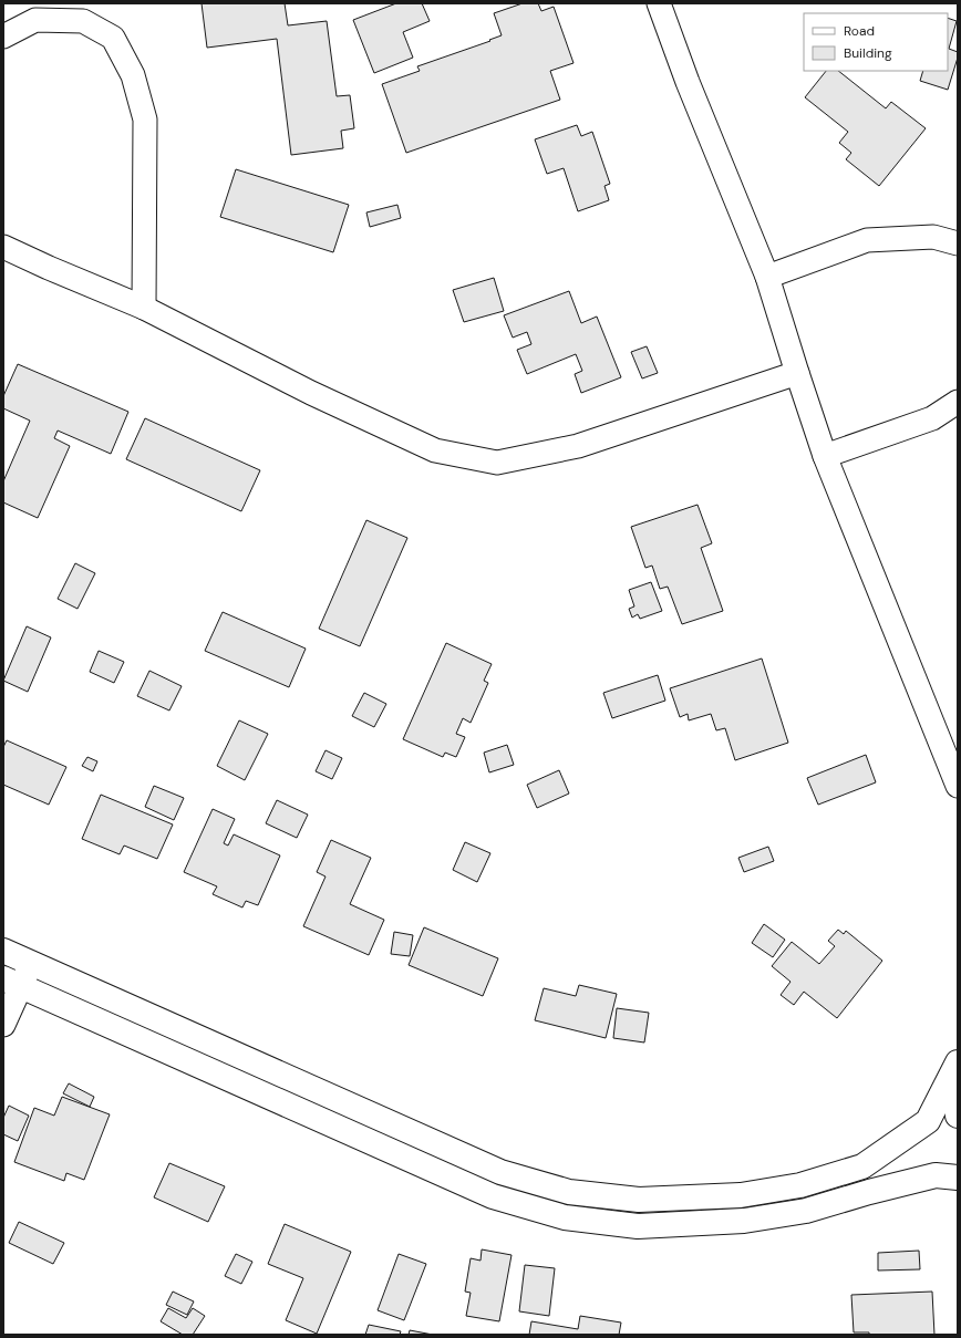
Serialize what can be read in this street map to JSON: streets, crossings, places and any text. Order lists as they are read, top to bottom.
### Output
{
  "legend": ["Road", "Building"]
}
